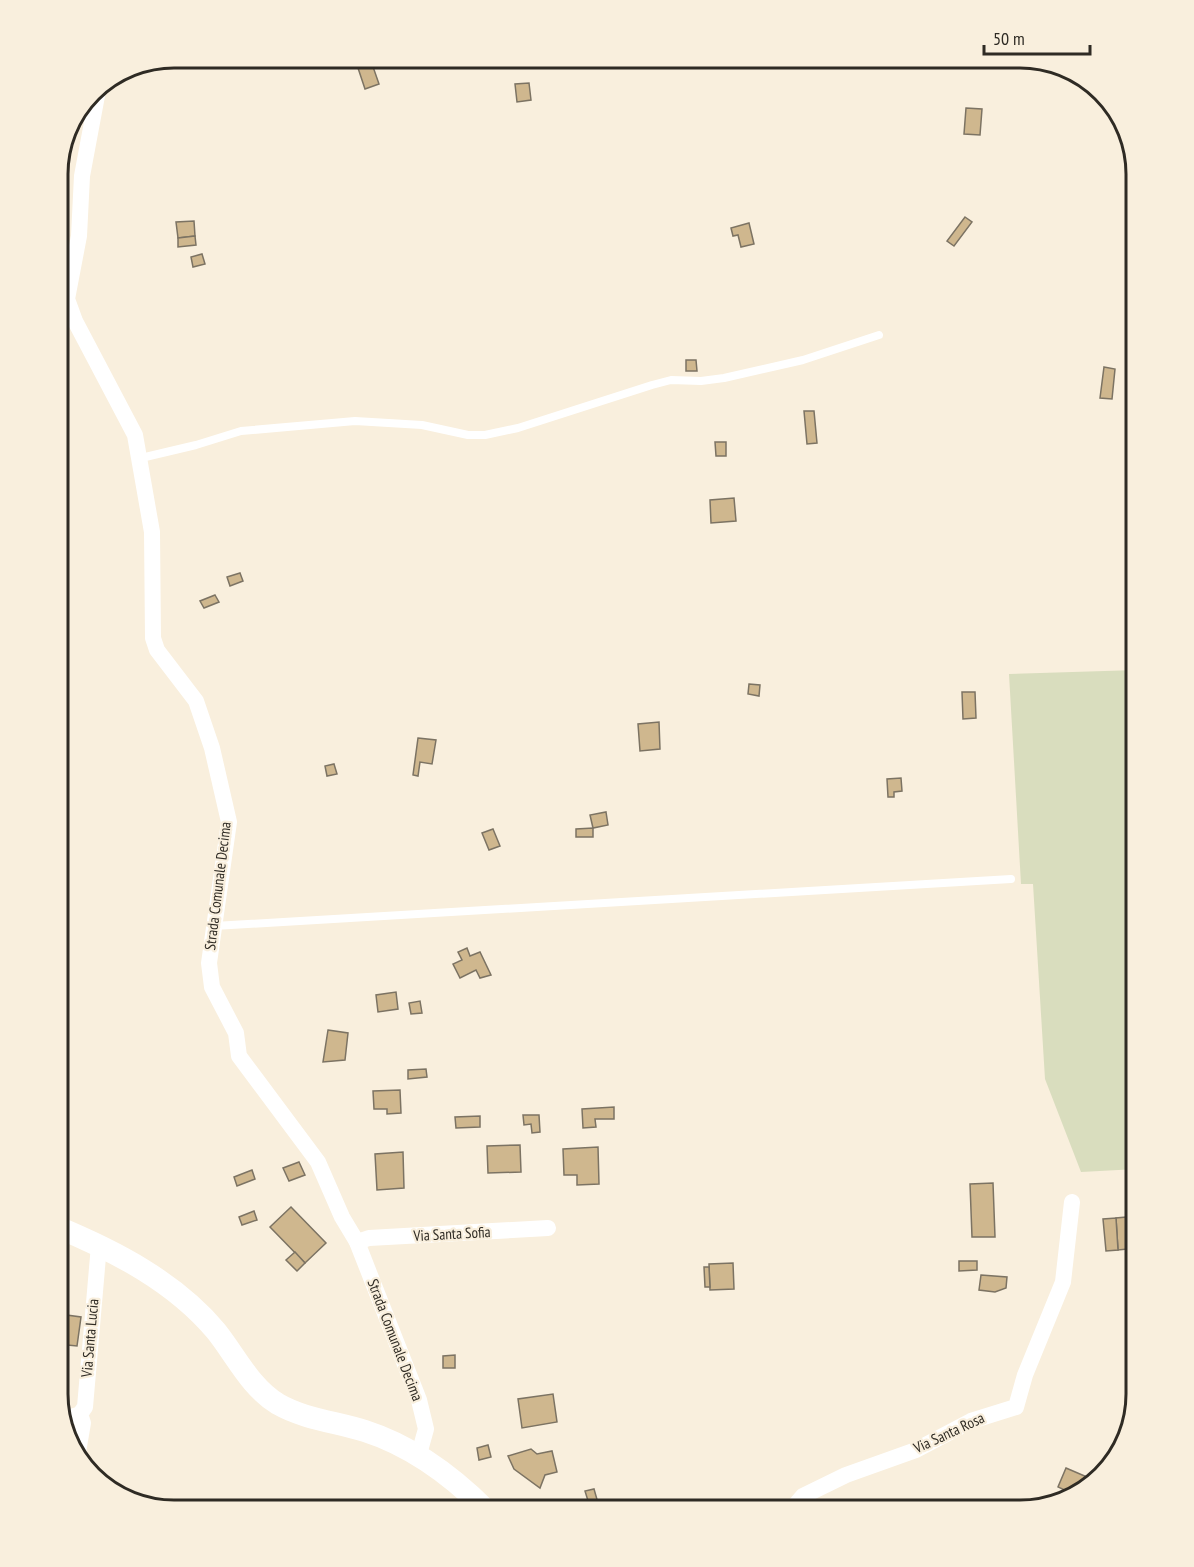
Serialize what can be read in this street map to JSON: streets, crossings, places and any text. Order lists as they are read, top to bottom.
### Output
{
  "streets": {
    "street": [
      "Strada Comunale Decima",
      "Via Santa Sofia",
      "Via Santa Lucia",
      "Via Santa Rosa"
    ]
  },
  "crossings": [
    ["Strada Comunale Decima", "Via Santa Sofia"]
  ],
  "scale_bar": "50 m"
}
